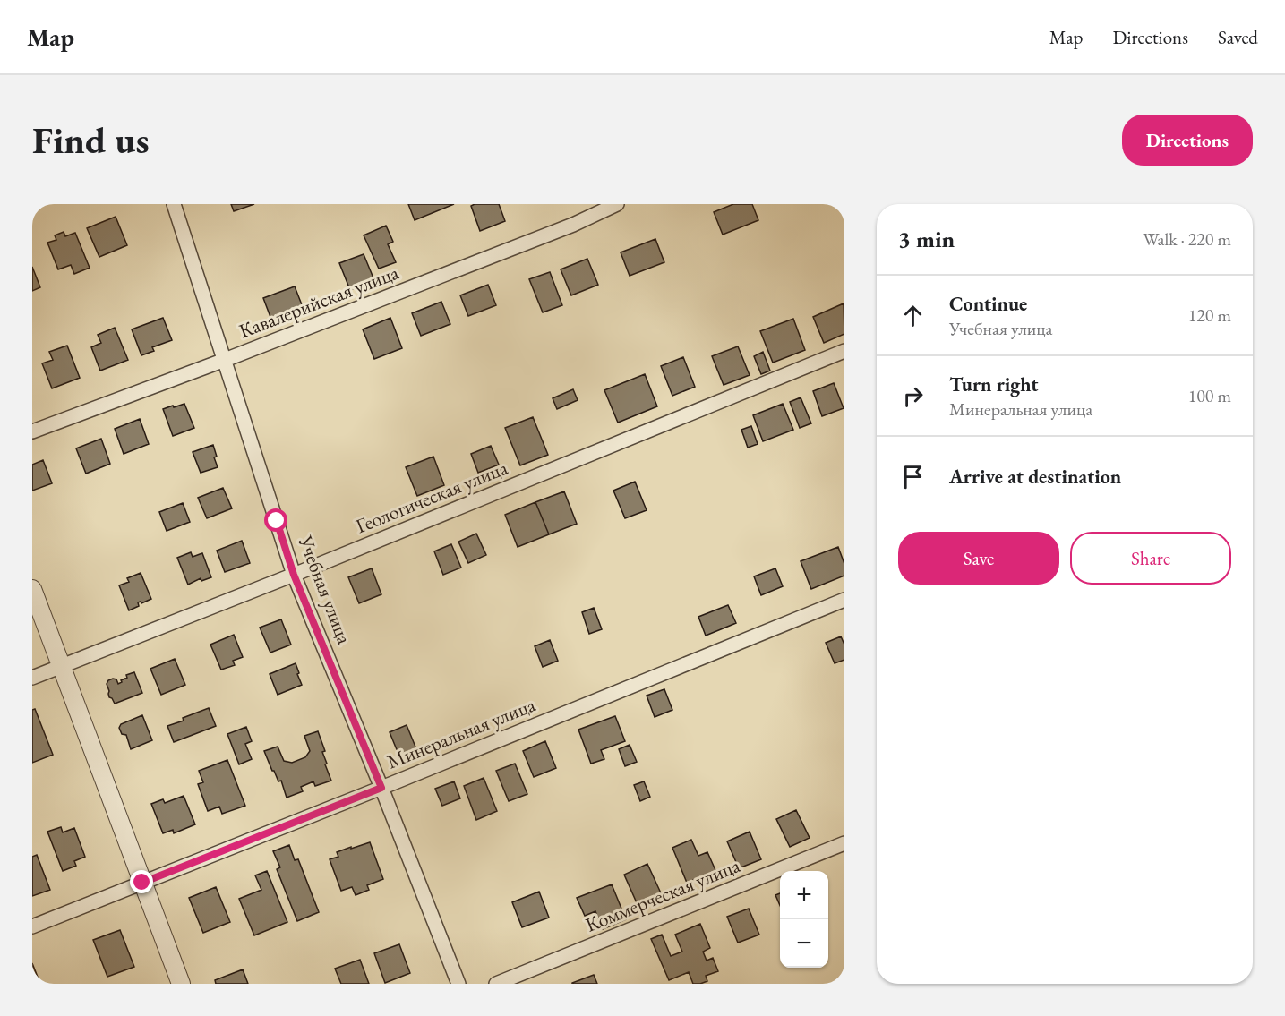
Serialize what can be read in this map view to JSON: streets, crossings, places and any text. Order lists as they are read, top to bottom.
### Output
{
  "streets": {
    "street": [
      "Кавалерийская улица",
      "Геологическая улица",
      "Учебная улица",
      "Минеральная улица",
      "Коммерческая улица"
    ]
  },
  "crossings": [
    ["Кавалерийская улица", "Учебная улица"],
    ["Геологическая улица", "Учебная улица"],
    ["Учебная улица", "Минеральная улица"]
  ],
  "page": {
    "header": "Map",
    "nav": ["Map", "Directions", "Saved"],
    "buttons": [
      "Directions",
      ["Save", "Share"]
    ],
    "title": "Find us",
    "heading": ["3 min", "Walk · 220 m"],
    "list": [
      ["Continue", "Учебная улица", "120 m"],
      ["Turn right", "Минеральная улица", "100 m"],
      "Arrive at destination"
    ],
    "map_buttons": ["+", "−"]
  }
}
